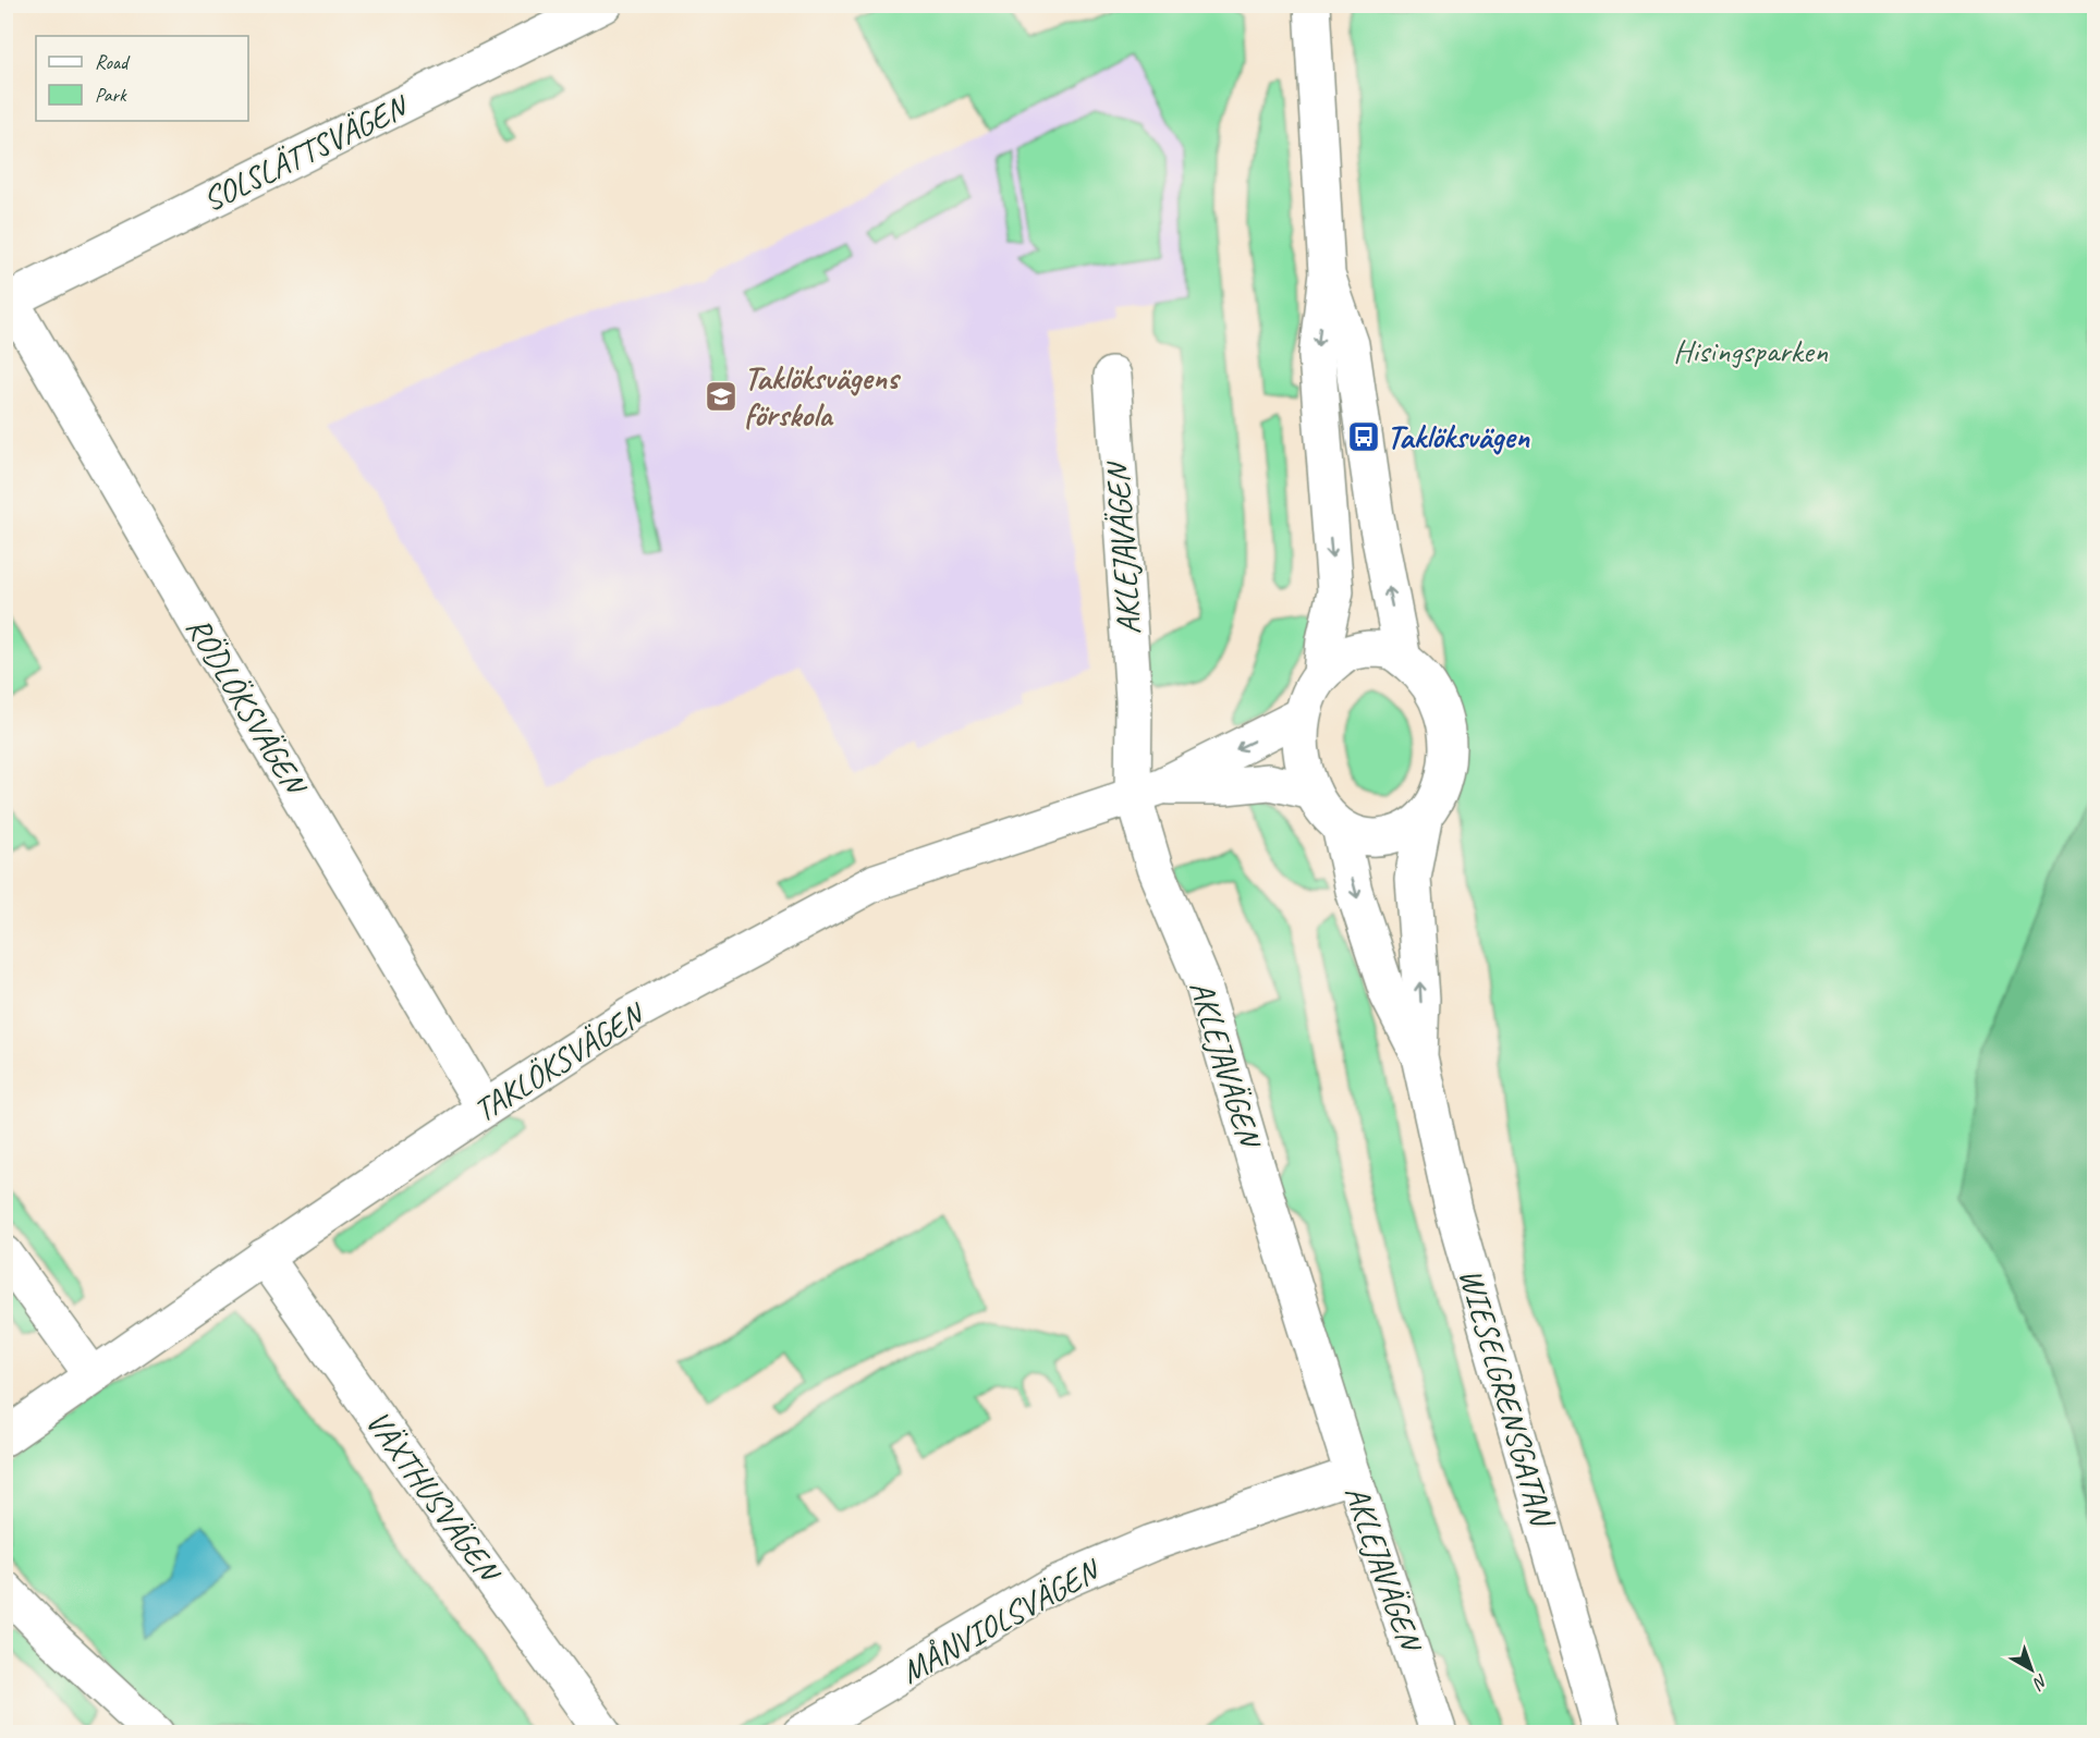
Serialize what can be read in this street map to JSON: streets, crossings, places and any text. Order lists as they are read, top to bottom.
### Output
{
  "streets": {
    "street": [
      "SOLSLÄTTSVÄGEN",
      "AKLEJAVÄGEN",
      "RÖDLÖKSVÄGEN",
      "TAKLÖKSVÄGEN",
      "WIESELGRENSGATAN",
      "VÄXTHUSVÄGEN",
      "MÅNVIOLSVÄGEN"
    ]
  },
  "crossings": [
    ["SOLSLÄTTSVÄGEN", "RÖDLÖKSVÄGEN"],
    ["AKLEJAVÄGEN", "TAKLÖKSVÄGEN"],
    ["AKLEJAVÄGEN", "MÅNVIOLSVÄGEN"],
    ["RÖDLÖKSVÄGEN", "TAKLÖKSVÄGEN"],
    ["TAKLÖKSVÄGEN", "WIESELGRENSGATAN"],
    ["TAKLÖKSVÄGEN", "VÄXTHUSVÄGEN"]
  ],
  "parks": ["Hisingsparken"],
  "places": {
    "school or university": ["Taklöksvägens förskola"],
    "bus stop": ["Taklöksvägen"]
  },
  "legend": ["Road", "Park"],
  "north": "bottom right"
}
